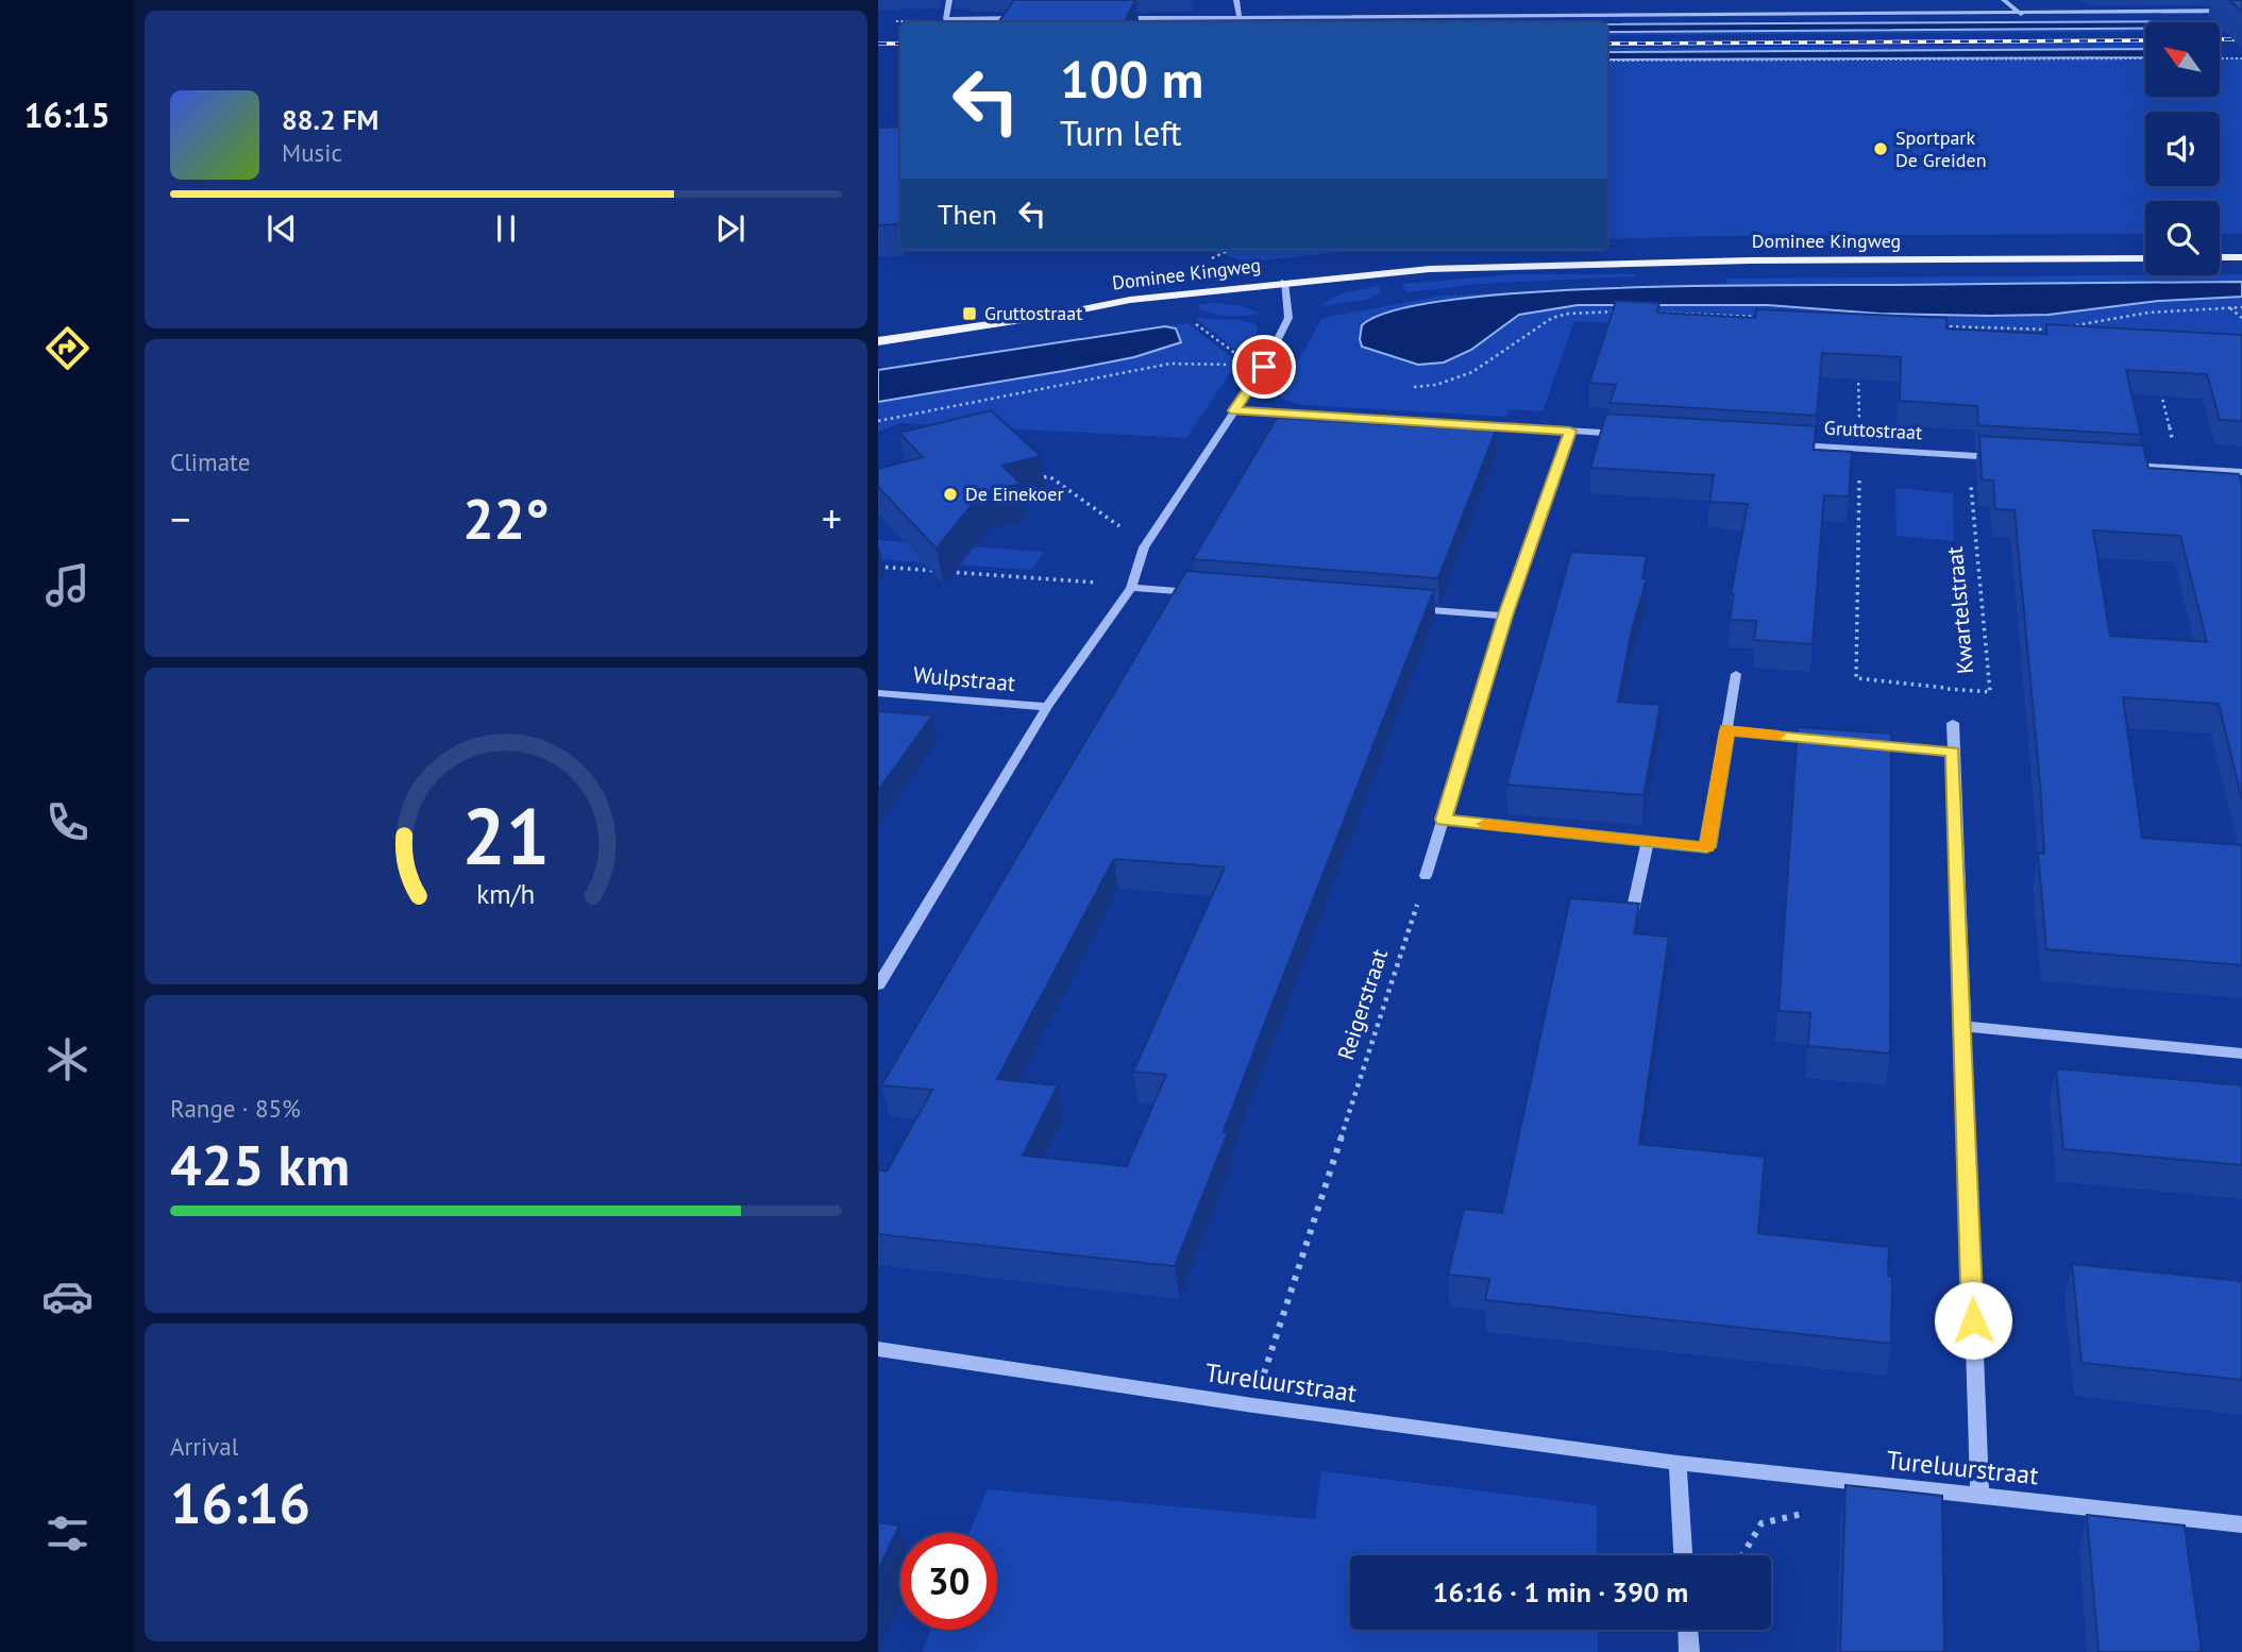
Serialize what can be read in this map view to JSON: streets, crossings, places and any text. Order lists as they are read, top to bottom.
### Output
{
  "streets": {
    "main road": ["Dominee Kingweg"],
    "street": ["Gruttostraat", "Wulpstraat", "Tureluurstraat"],
    "path": ["Kwartelstraat", "Reigerstraat"]
  },
  "crossings": [
    ["Gruttostraat", "Kwartelstraat"],
    ["Reigerstraat", "Tureluurstraat"]
  ],
  "places": {
    "other": ["Sportpark De Greiden", "De Einekoer"],
    "transit": ["Gruttostraat"]
  },
  "north": "top left",
  "page": {
    "tabs": "16:15",
    "turn": ["100 m", "Turn left"],
    "song": ["88.2 FM", "Music"],
    "then": "Then",
    "tile": [
      "Climate",
      ["Range · 85%", "425 km"],
      ["Arrival", "16:16"]
    ],
    "heat": ["−", "22°", "+"],
    "limit": "30",
    "trip": "16:16 · 1 min · 390 m",
    "gauge": ["21", "km/h"]
  }
}
